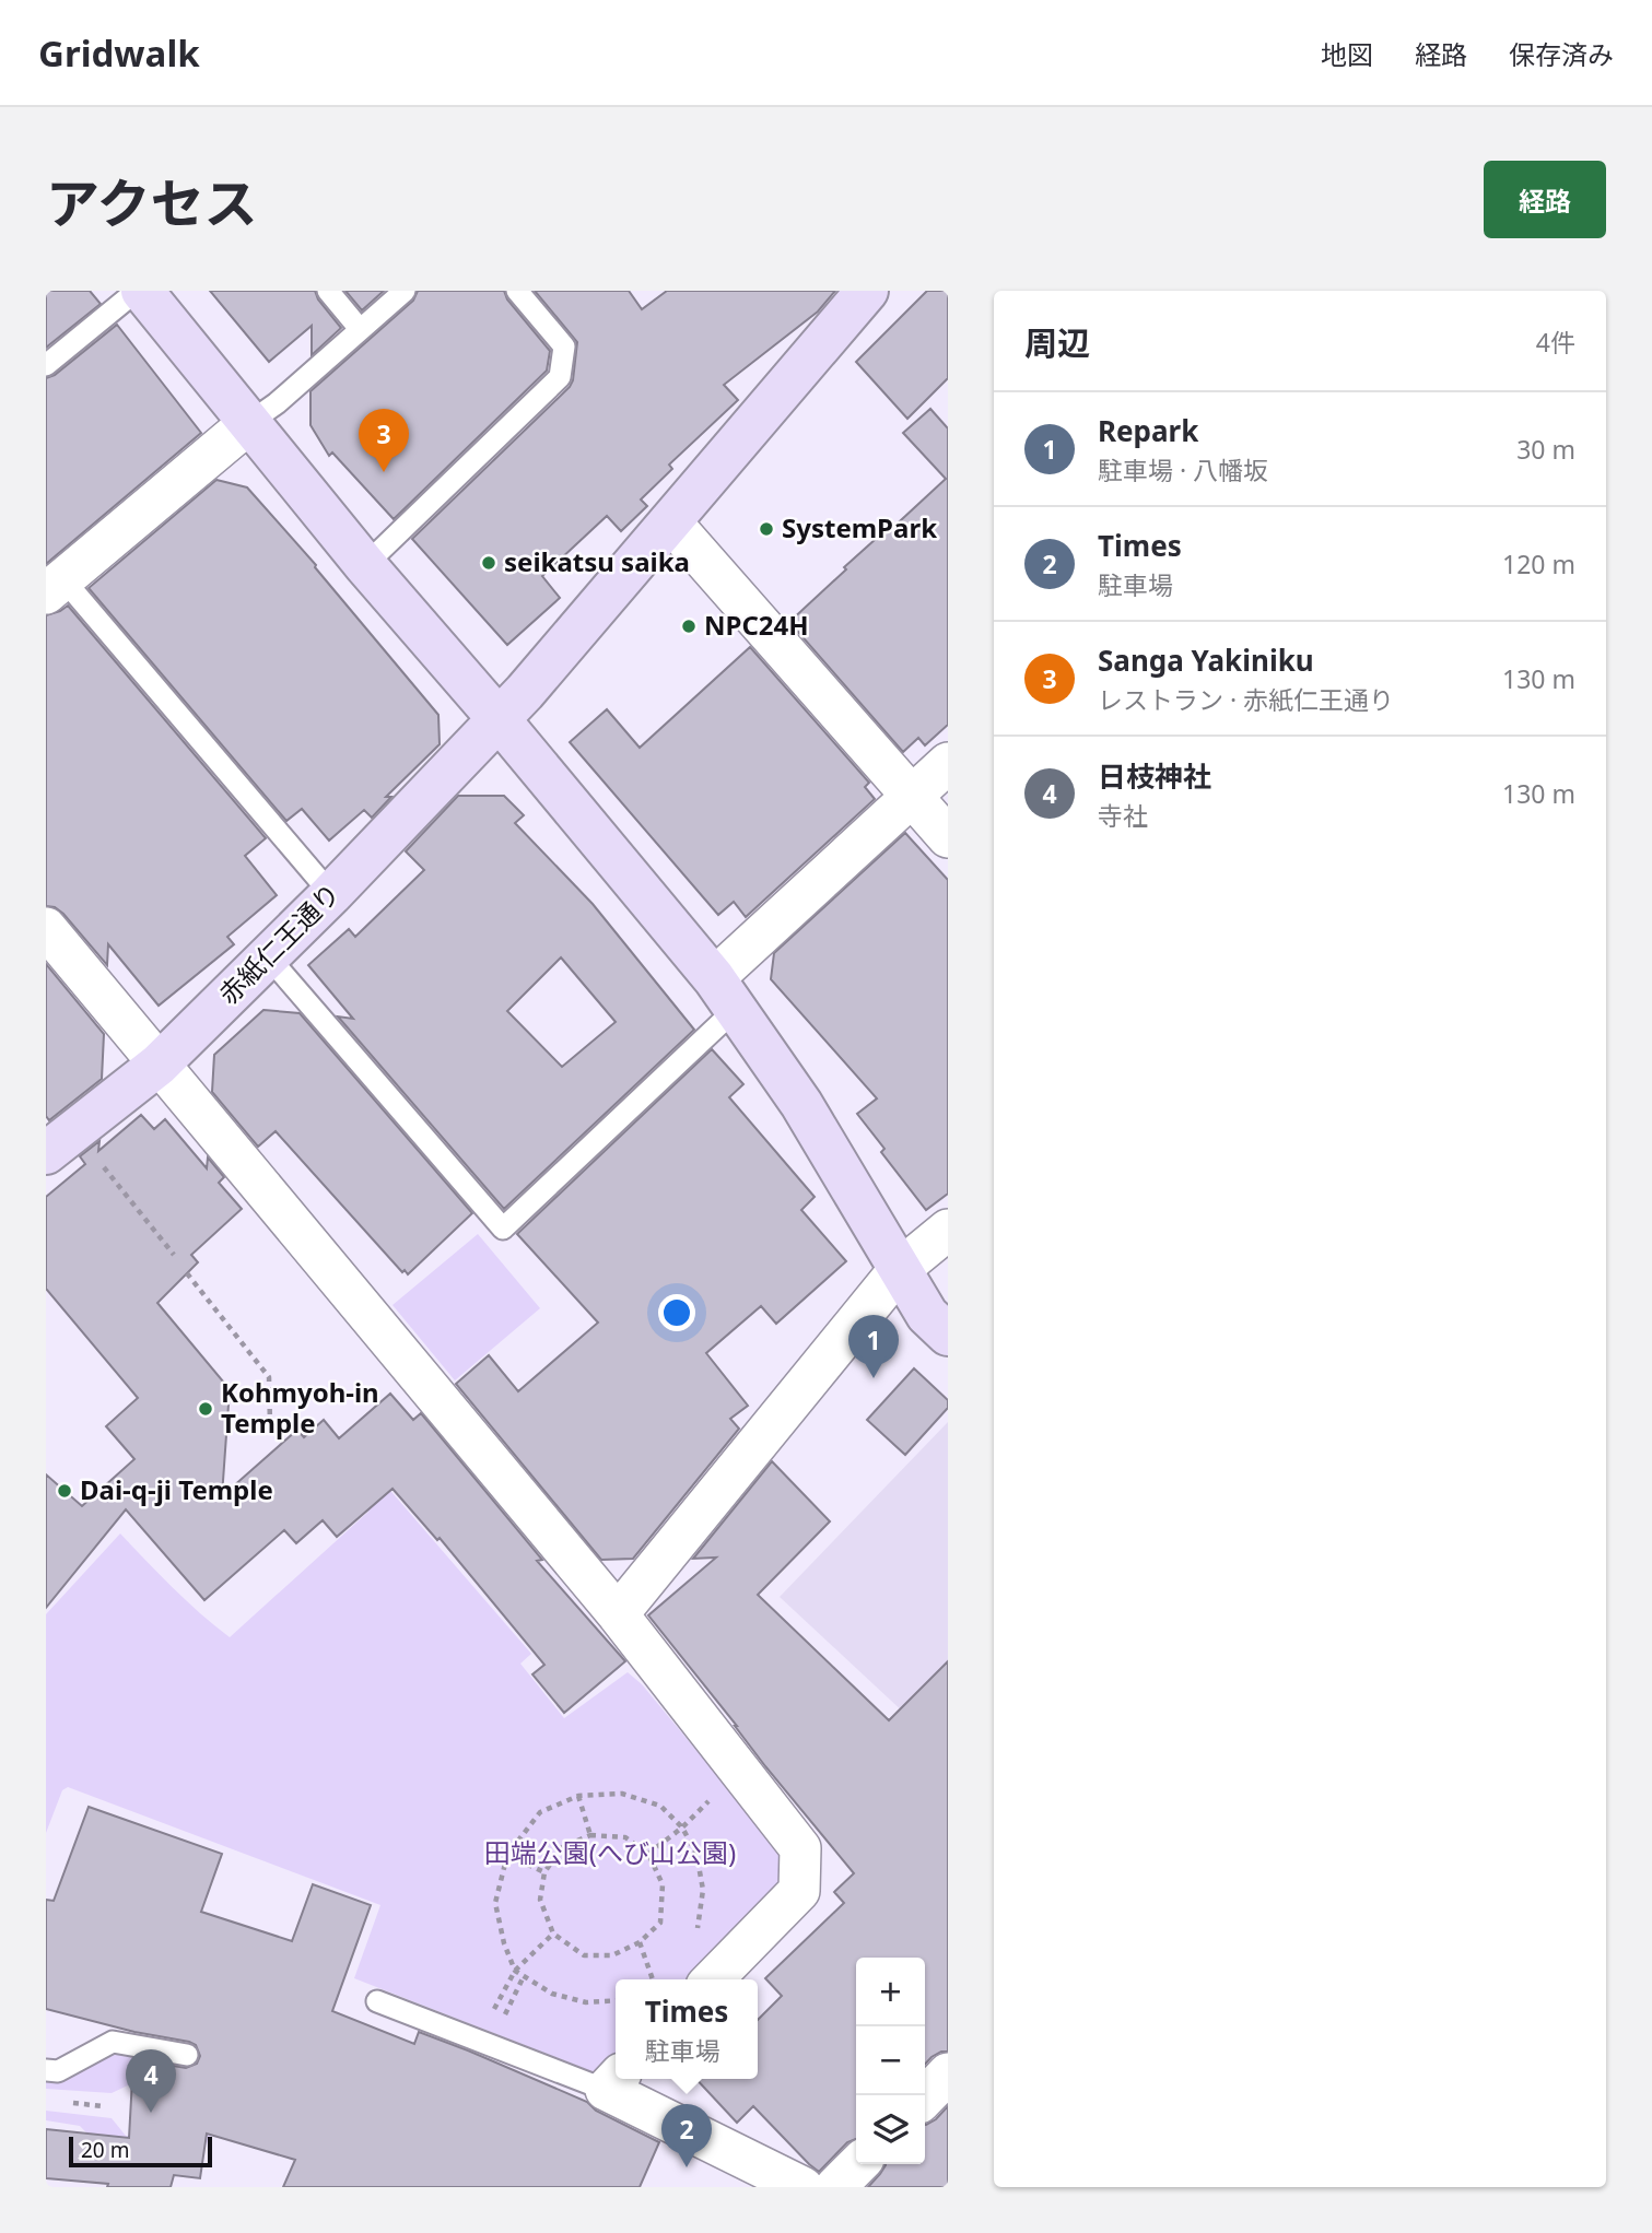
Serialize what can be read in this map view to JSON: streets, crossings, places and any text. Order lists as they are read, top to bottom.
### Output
{
  "streets": {
    "street": ["赤紙仁王通り"]
  },
  "parks": ["田端公園(へび山公園)"],
  "places": [
    "SystemPark",
    "seikatsu saika",
    "NPC24H",
    "Kohmyoh-in Temple",
    "Dai-q-ji Temple"
  ],
  "scale_bar": "20 m",
  "page": {
    "header": "Gridwalk",
    "nav": ["地図", "経路", "保存済み"],
    "title": "アクセス",
    "buttons": "経路",
    "heading": ["周辺", "4件"],
    "list": [
      {
        "mark": "1",
        "name": "Repark",
        "note": "駐車場 · 八幡坂",
        "value": "30 m"
      },
      {
        "mark": "2",
        "name": "Times",
        "note": "駐車場",
        "value": "120 m"
      },
      {
        "mark": "3",
        "name": "Sanga Yakiniku",
        "note": "レストラン · 赤紙仁王通り",
        "value": "130 m"
      },
      {
        "mark": "4",
        "name": "日枝神社",
        "note": "寺社",
        "value": "130 m"
      }
    ],
    "pins": [
      "3",
      "1",
      "4",
      "2"
    ],
    "map_buttons": ["+", "−"],
    "popup": ["Times", "駐車場"],
    "scale": "20 m"
  }
}
